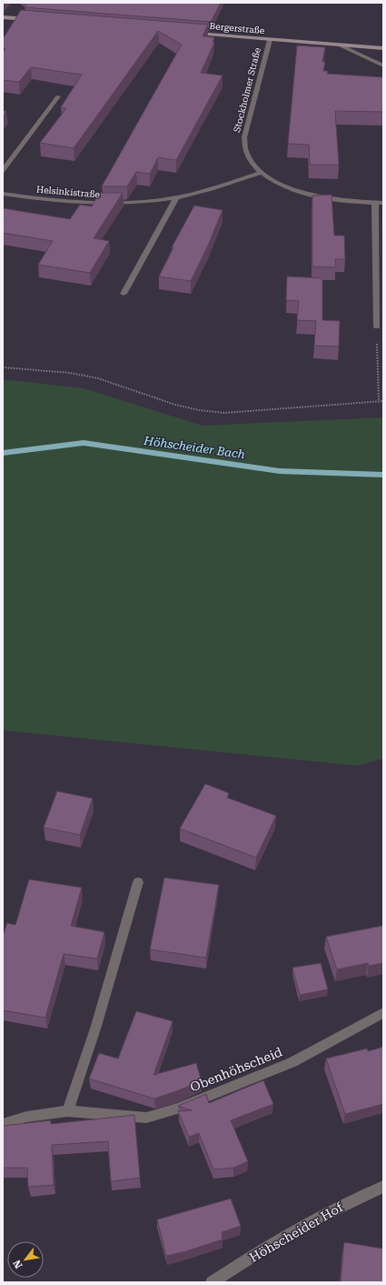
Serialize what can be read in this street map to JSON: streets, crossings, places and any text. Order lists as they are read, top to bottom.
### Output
{
  "streets": {
    "street": [
      "Bergerstraße",
      "Stockholmer Straße",
      "Helsinkistraße",
      "Obenhöhscheid",
      "Höhscheider Hof"
    ]
  },
  "crossings": [
    ["Bergerstraße", "Stockholmer Straße"],
    ["Stockholmer Straße", "Helsinkistraße"]
  ],
  "water": ["Höhscheider Bach"],
  "north": "bottom left"
}
